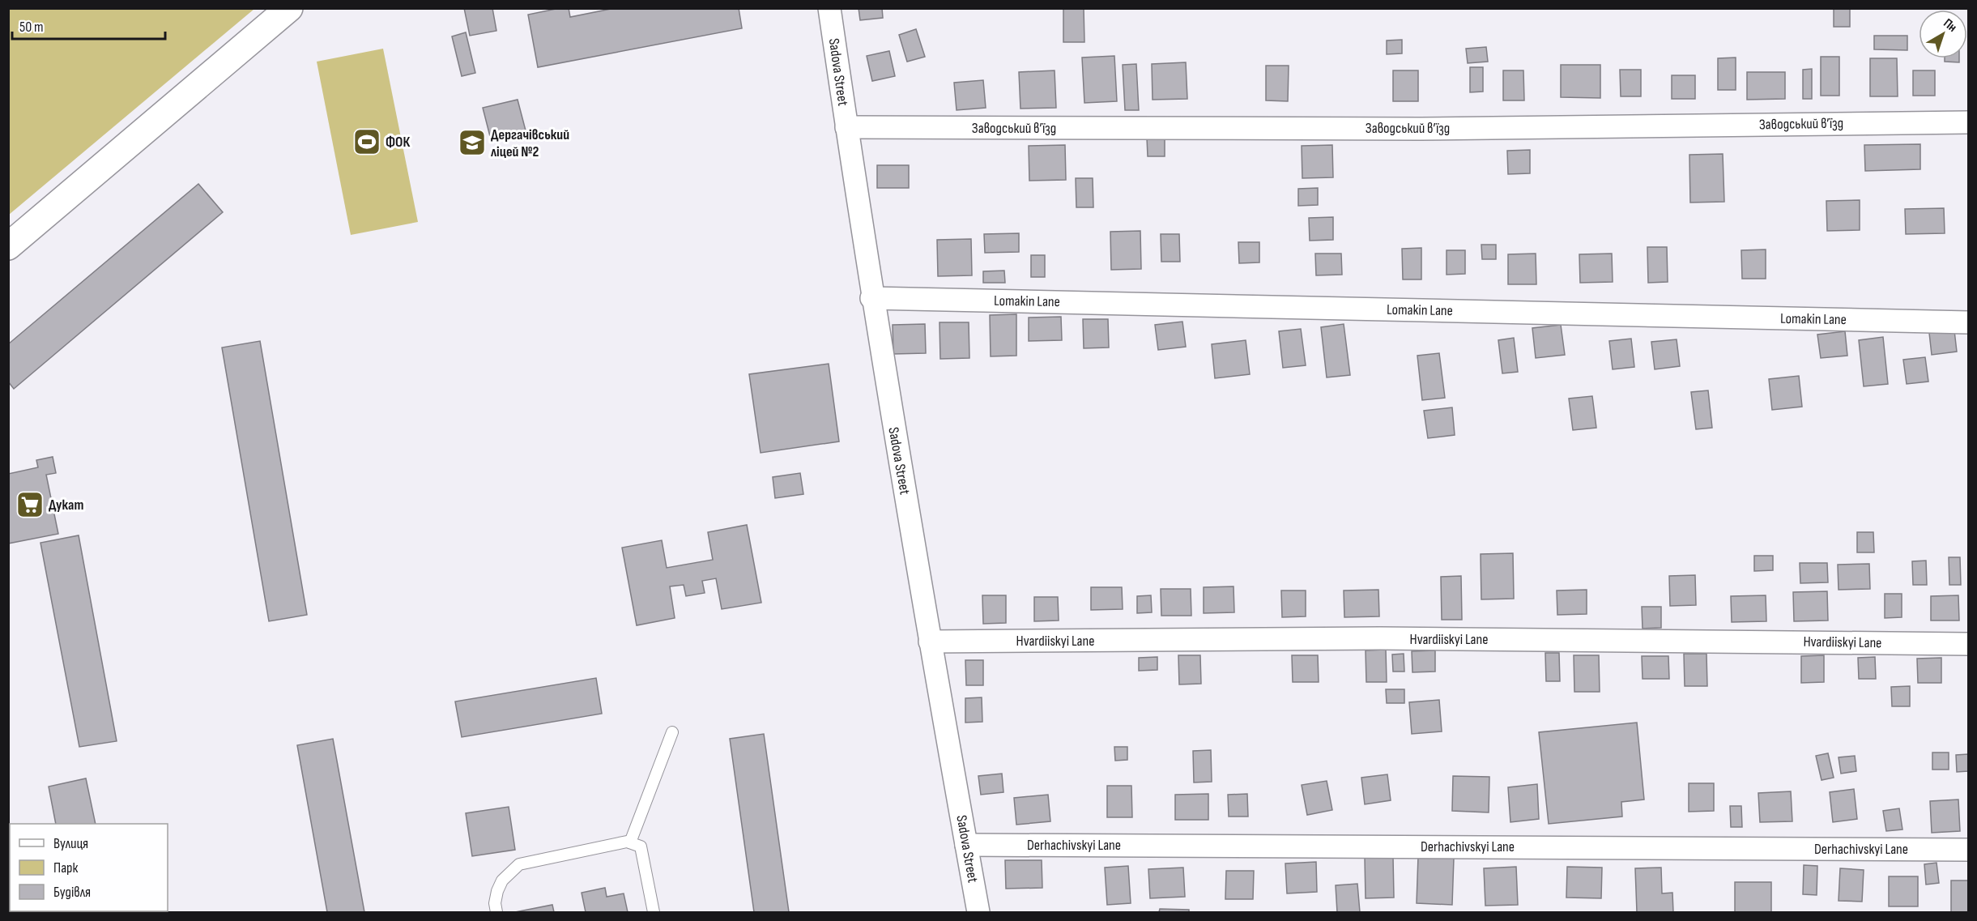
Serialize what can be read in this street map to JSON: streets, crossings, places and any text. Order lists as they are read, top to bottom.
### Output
{
  "streets": {
    "street": [
      "Sadova Street",
      "Заводський в’їзд",
      "Lomakin Lane",
      "Hvardiiskyi Lane",
      "Derhachivskyi Lane"
    ]
  },
  "crossings": [
    ["Sadova Street", "Заводський в’їзд"],
    ["Sadova Street", "Lomakin Lane"],
    ["Sadova Street", "Hvardiiskyi Lane"],
    ["Sadova Street", "Derhachivskyi Lane"]
  ],
  "places": {
    "sports": ["ФОК"],
    "school or university": ["Дергачівський ліцей №2"],
    "supermarket": ["Дукат"]
  },
  "legend": ["Вулиця", "Парк", "Будівля"],
  "scale_bar": "50 m",
  "north": "top right"
}
